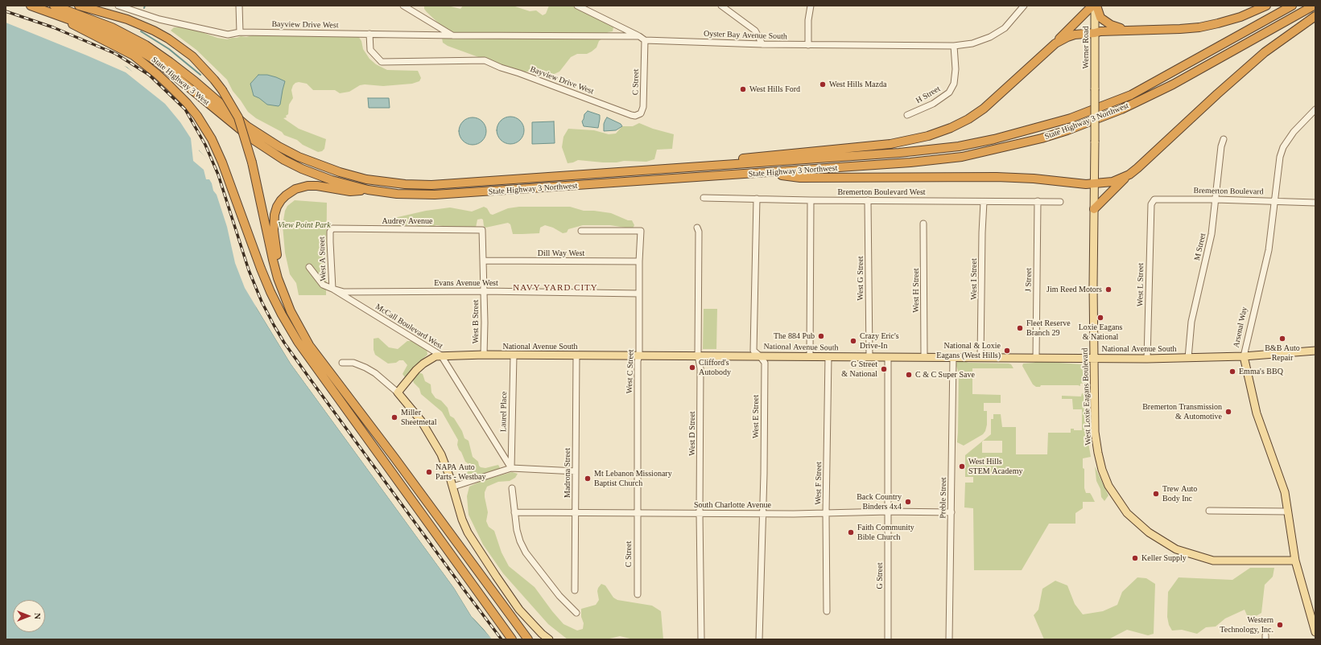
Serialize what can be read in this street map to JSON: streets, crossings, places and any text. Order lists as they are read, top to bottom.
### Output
{
  "streets": {
    "highway": ["State Highway 3 West", "State Highway 3 Northwest"],
    "main road": [
      "Werner Road",
      "Arsenal Way",
      "National Avenue South",
      "West Loxie Eagans Boulevard"
    ],
    "street": [
      "Bayview Drive West",
      "Oyster Bay Avenue South",
      "C Street",
      "H Street",
      "Bremerton Boulevard",
      "Bremerton Boulevard West",
      "Audrey Avenue",
      "M Street",
      "Dill Way West",
      "West A Street",
      "West G Street",
      "West I Street",
      "J Street",
      "Evans Avenue West",
      "West L Street",
      "West H Street",
      "West B Street",
      "McCall Boulevard West",
      "West C Street",
      "Laurel Place",
      "West E Street",
      "West D Street",
      "Madrona Street",
      "West F Street",
      "Preble Street",
      "South Charlotte Avenue",
      "G Street"
    ]
  },
  "crossings": [
    ["Bayview Drive West", "C Street"],
    ["Oyster Bay Avenue South", "C Street"],
    ["Oyster Bay Avenue South", "H Street"],
    ["Werner Road", "West Loxie Eagans Boulevard"],
    ["State Highway 3 West", "State Highway 3 Northwest"],
    ["C Street", "West C Street"],
    ["C Street", "South Charlotte Avenue"],
    ["Bremerton Boulevard", "M Street"],
    ["Bremerton Boulevard", "West L Street"],
    ["Bremerton Boulevard", "Arsenal Way"],
    ["Bremerton Boulevard West", "West G Street"],
    ["Bremerton Boulevard West", "West I Street"],
    ["Bremerton Boulevard West", "J Street"],
    ["Bremerton Boulevard West", "West E Street"],
    ["Audrey Avenue", "West A Street"],
    ["Audrey Avenue", "West B Street"],
    ["M Street", "National Avenue South"],
    ["Dill Way West", "West B Street"],
    ["Dill Way West", "West C Street"],
    ["West A Street", "Evans Avenue West"],
    ["West A Street", "McCall Boulevard West"],
    ["West G Street", "National Avenue South"],
    ["West I Street", "National Avenue South"],
    ["J Street", "National Avenue South"],
    ["Evans Avenue West", "West B Street"],
    ["Evans Avenue West", "McCall Boulevard West"],
    ["Evans Avenue West", "West C Street"],
    ["West L Street", "National Avenue South"],
    ["West H Street", "National Avenue South"],
    ["West B Street", "National Avenue South"],
    ["McCall Boulevard West", "National Avenue South"],
    ["McCall Boulevard West", "Laurel Place"],
    ["Arsenal Way", "National Avenue South"],
    ["Arsenal Way", "West Loxie Eagans Boulevard"],
    ["National Avenue South", "West C Street"],
    ["National Avenue South", "West Loxie Eagans Boulevard"],
    ["National Avenue South", "Laurel Place"],
    ["National Avenue South", "West E Street"],
    ["National Avenue South", "West D Street"],
    ["National Avenue South", "Madrona Street"],
    ["National Avenue South", "West F Street"],
    ["National Avenue South", "Preble Street"],
    ["West C Street", "South Charlotte Avenue"],
    ["West E Street", "South Charlotte Avenue"],
    ["West D Street", "South Charlotte Avenue"],
    ["Madrona Street", "South Charlotte Avenue"],
    ["West F Street", "South Charlotte Avenue"],
    ["Preble Street", "South Charlotte Avenue"],
    ["South Charlotte Avenue", "G Street"]
  ],
  "districts": ["NAVY YARD CITY"],
  "parks": ["View Point Park"],
  "places": [
    "West Hills Mazda",
    "West Hills Ford",
    "Jim Reed Motors",
    "Loxie Eagans & National",
    "Fleet Reserve Branch 29",
    "The 884 Pub",
    "B&B Auto Repair",
    "Crazy Eric's Drive-In",
    "National & Loxie Eagans (West Hills)",
    "Clifford's Autobody",
    "G Street & National",
    "Emma's BBQ",
    "C & C Super Save",
    "Bremerton Transmission & Automotive",
    "Miller Sheetmetal",
    "West Hills STEM Academy",
    "NAPA Auto Parts - Westbay",
    "Mt Lebanon Missionary Baptist Church",
    "Trew Auto Body Inc",
    "Back Country Binders 4x4",
    "Faith Community Bible Church",
    "Keller Supply",
    "Western Technology, Inc."
  ],
  "north": "right"
}
